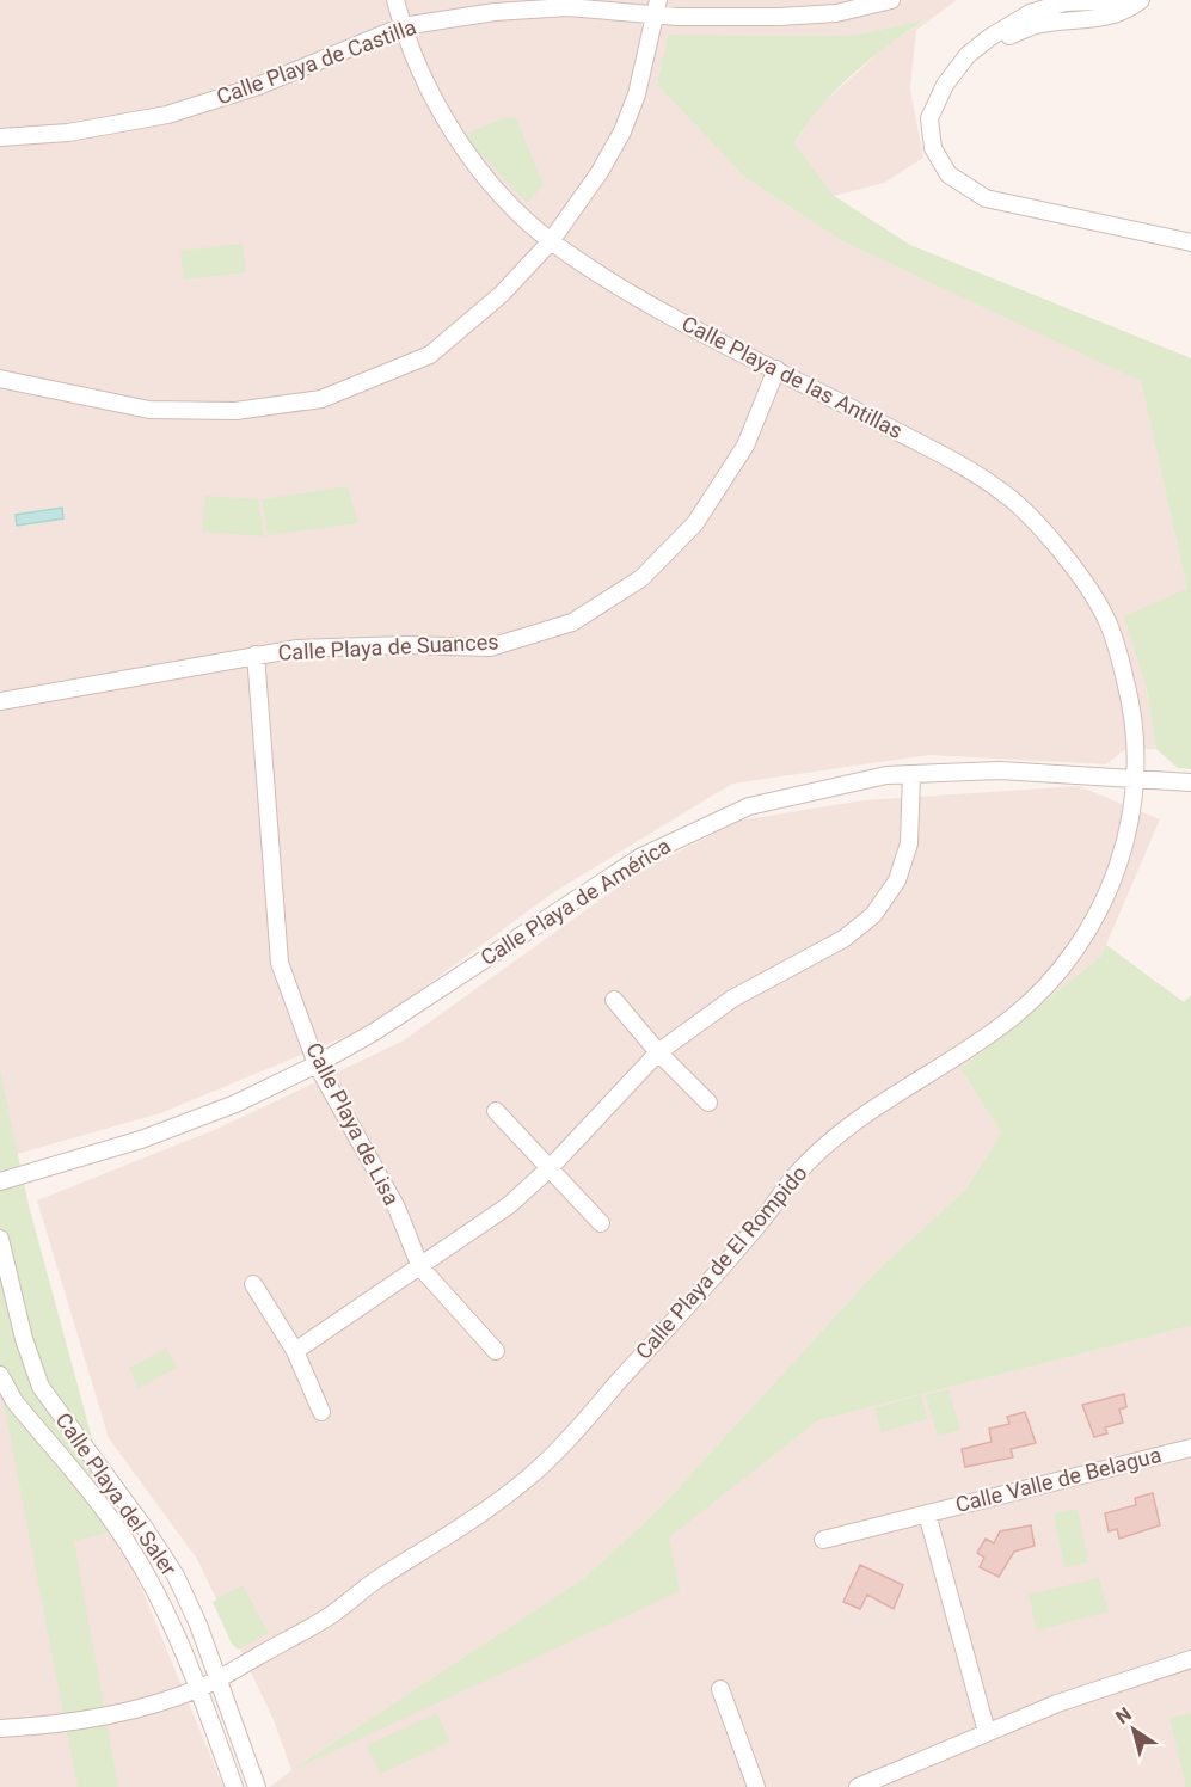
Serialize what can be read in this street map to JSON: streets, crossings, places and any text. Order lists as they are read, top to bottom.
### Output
{
  "streets": {
    "street": [
      "Calle Playa de Castilla",
      "Calle Playa de las Antillas",
      "Calle Playa de Suances",
      "Calle Playa de América",
      "Calle Playa de Lisa",
      "Calle Playa de El Rompido",
      "Calle Valle de Belagua",
      "Calle Playa del Saler"
    ]
  },
  "crossings": [
    ["Calle Playa de Castilla", "Calle Playa de las Antillas"],
    ["Calle Playa de las Antillas", "Calle Playa de Suances"],
    ["Calle Playa de las Antillas", "Calle Playa de América"],
    ["Calle Playa de las Antillas", "Calle Playa de El Rompido"],
    ["Calle Playa de Suances", "Calle Playa de Lisa"],
    ["Calle Playa de América", "Calle Playa de Lisa"],
    ["Calle Playa de América", "Calle Playa de El Rompido"],
    ["Calle Playa de El Rompido", "Calle Playa del Saler"]
  ],
  "north": "top left"
}
